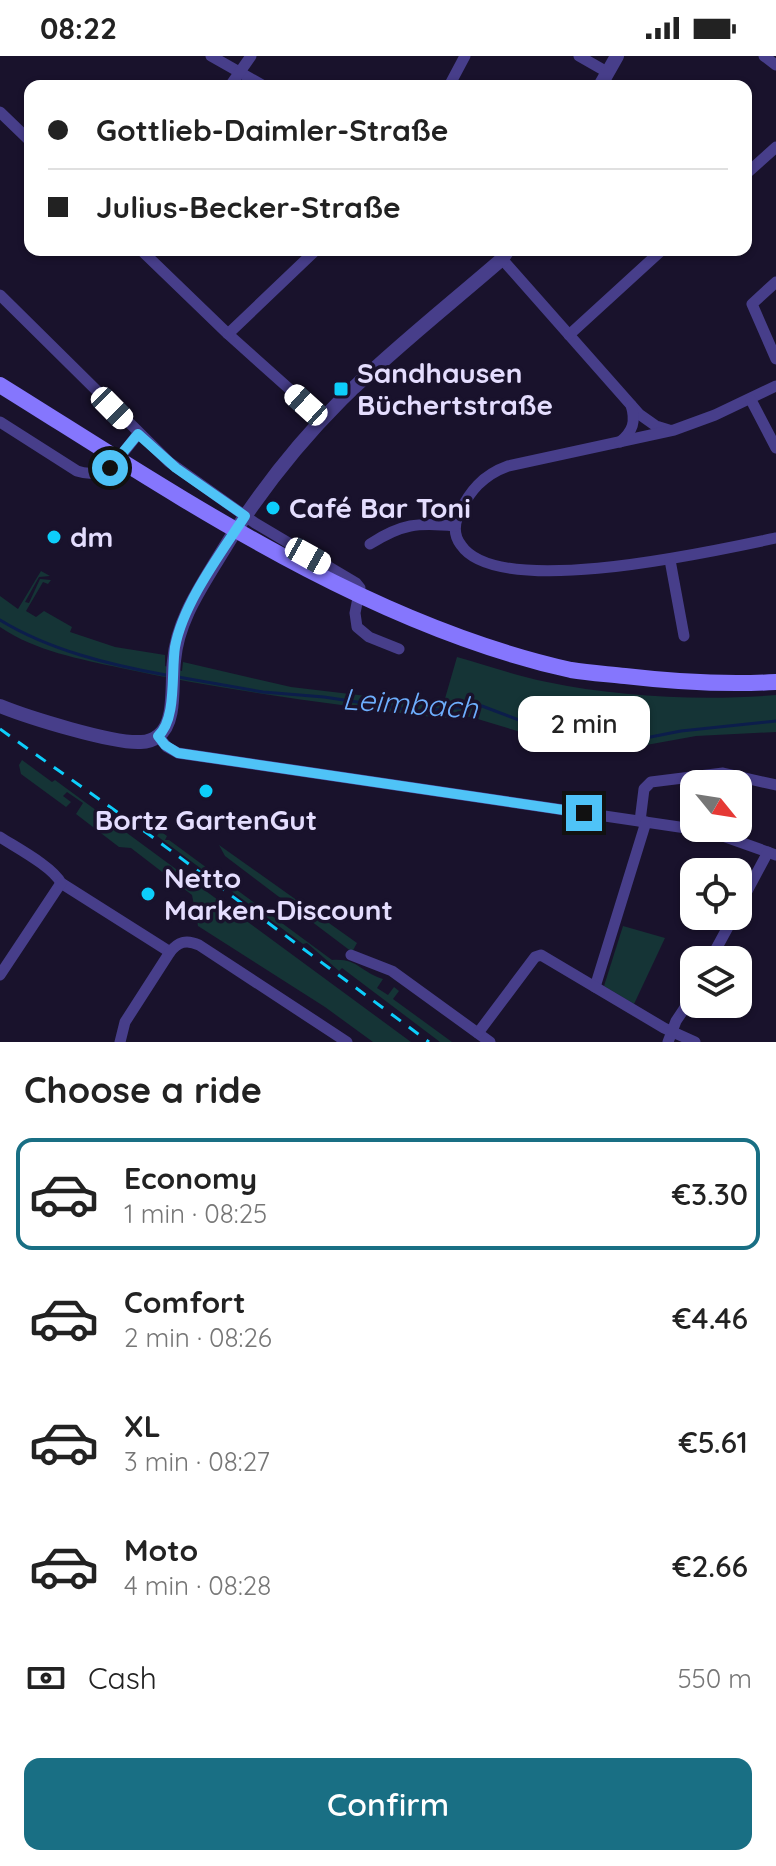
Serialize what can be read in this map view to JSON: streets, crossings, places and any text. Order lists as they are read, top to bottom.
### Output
{
  "water": ["Leimbach"],
  "places": {
    "transit": ["Sandhausen Büchertstraße"],
    "other": [
      "Café Bar Toni",
      "dm",
      "Bortz GartenGut",
      "Netto Marken-Discount"
    ]
  },
  "north": "bottom right",
  "page": {
    "status": "08:22",
    "banner": ["Gottlieb-Daimler-Straße", "Julius-Becker-Straße"],
    "bubble": "2 min",
    "heading": "Choose a ride",
    "list": [
      {
        "name": "Economy",
        "note": "1 min · 08:25",
        "value": "€3.30"
      },
      {
        "name": "Comfort",
        "note": "2 min · 08:26",
        "value": "€4.46"
      },
      {
        "name": "XL",
        "note": "3 min · 08:27",
        "value": "€5.61"
      },
      {
        "name": "Moto",
        "note": "4 min · 08:28",
        "value": "€2.66"
      }
    ],
    "pay": ["Cash", "550 m"],
    "buttons": "Confirm"
  }
}
